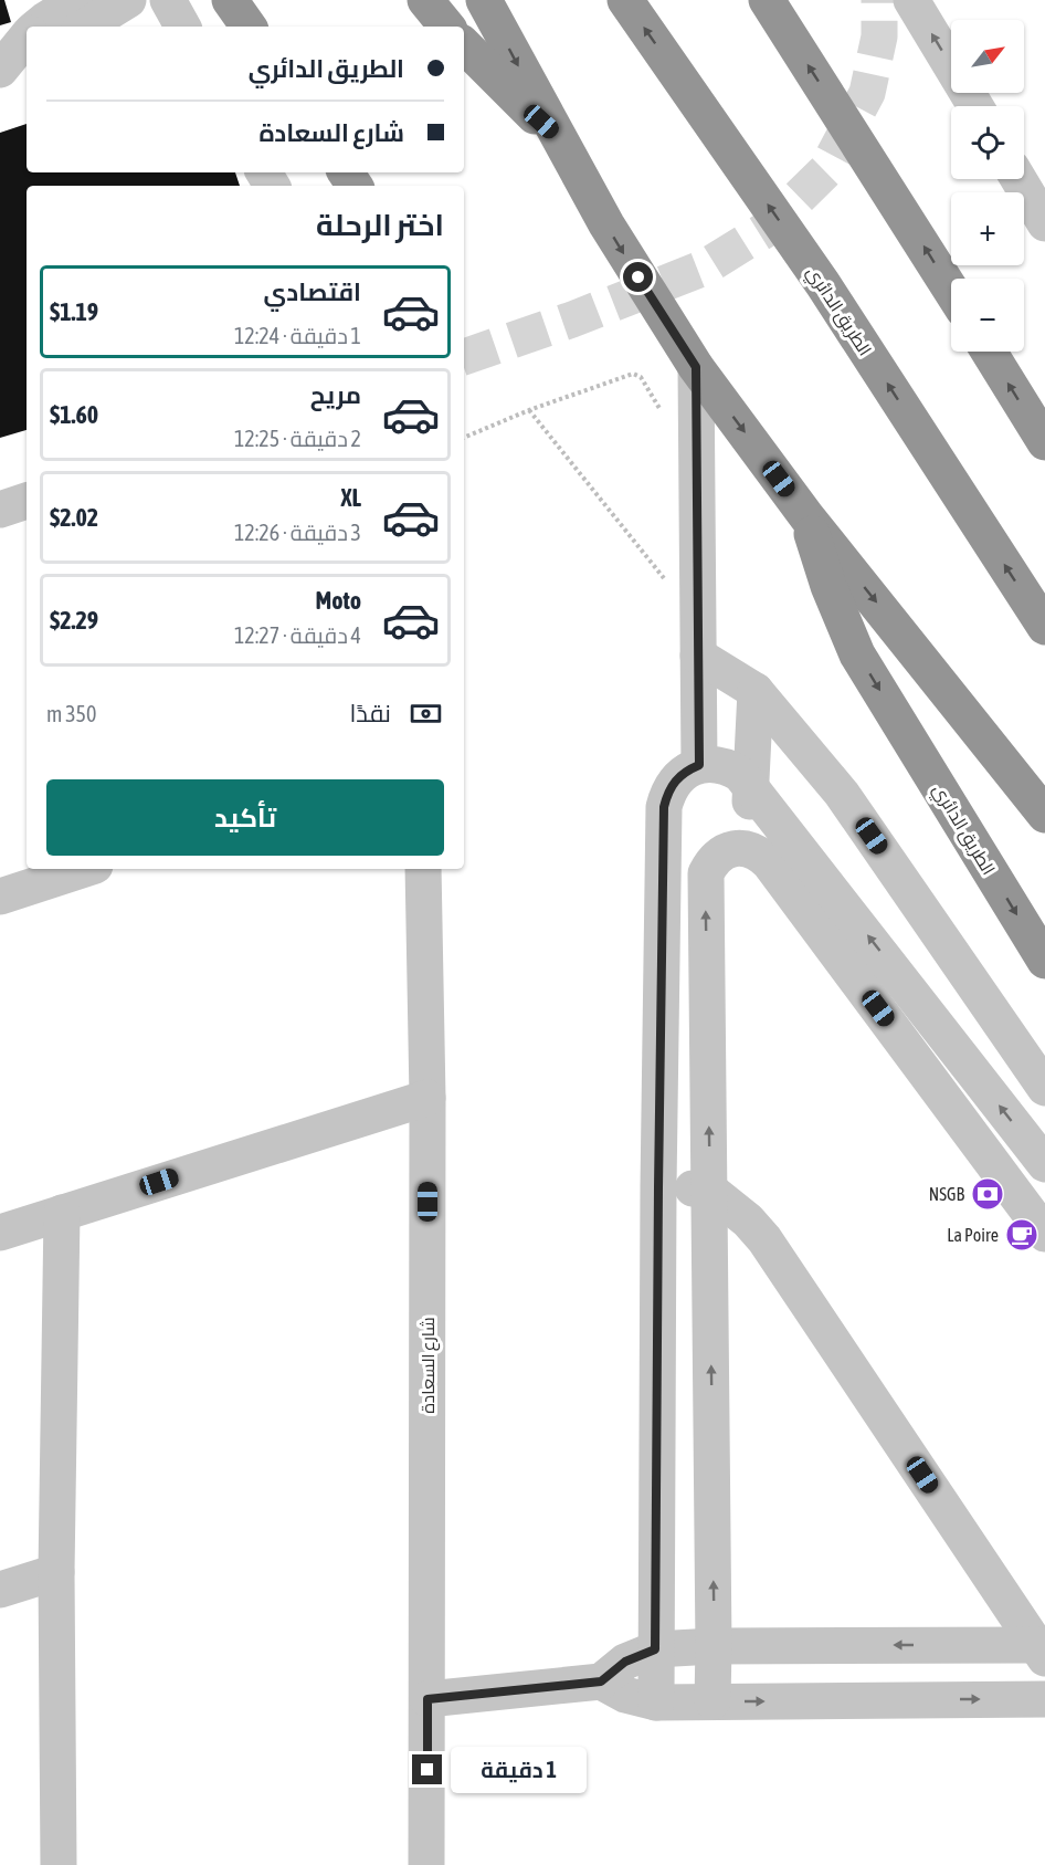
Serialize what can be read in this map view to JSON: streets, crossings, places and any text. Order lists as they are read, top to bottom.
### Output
{
  "streets": {
    "highway": ["الطريق الدائري"],
    "street": ["شارع السعادة"]
  },
  "places": {
    "bank": ["NSGB"],
    "cafe": ["La Poire"]
  },
  "north": "top right",
  "page": {
    "map_buttons": ["+", "−"],
    "banner": ["الطريق الدائري", "شارع السعادة"],
    "heading": "اختر الرحلة",
    "list": [
      {
        "name": "اقتصادي",
        "note": "1 دقيقة · 12:24",
        "value": "$1.19"
      },
      {
        "name": "مريح",
        "note": "2 دقيقة · 12:25",
        "value": "$1.60"
      },
      {
        "name": "XL",
        "note": "3 دقيقة · 12:26",
        "value": "$2.02"
      },
      {
        "name": "Moto",
        "note": "4 دقيقة · 12:27",
        "value": "$2.29"
      }
    ],
    "pay": ["نقدًا", "350 m"],
    "buttons": "تأكيد",
    "bubble": "1 دقيقة"
  }
}
